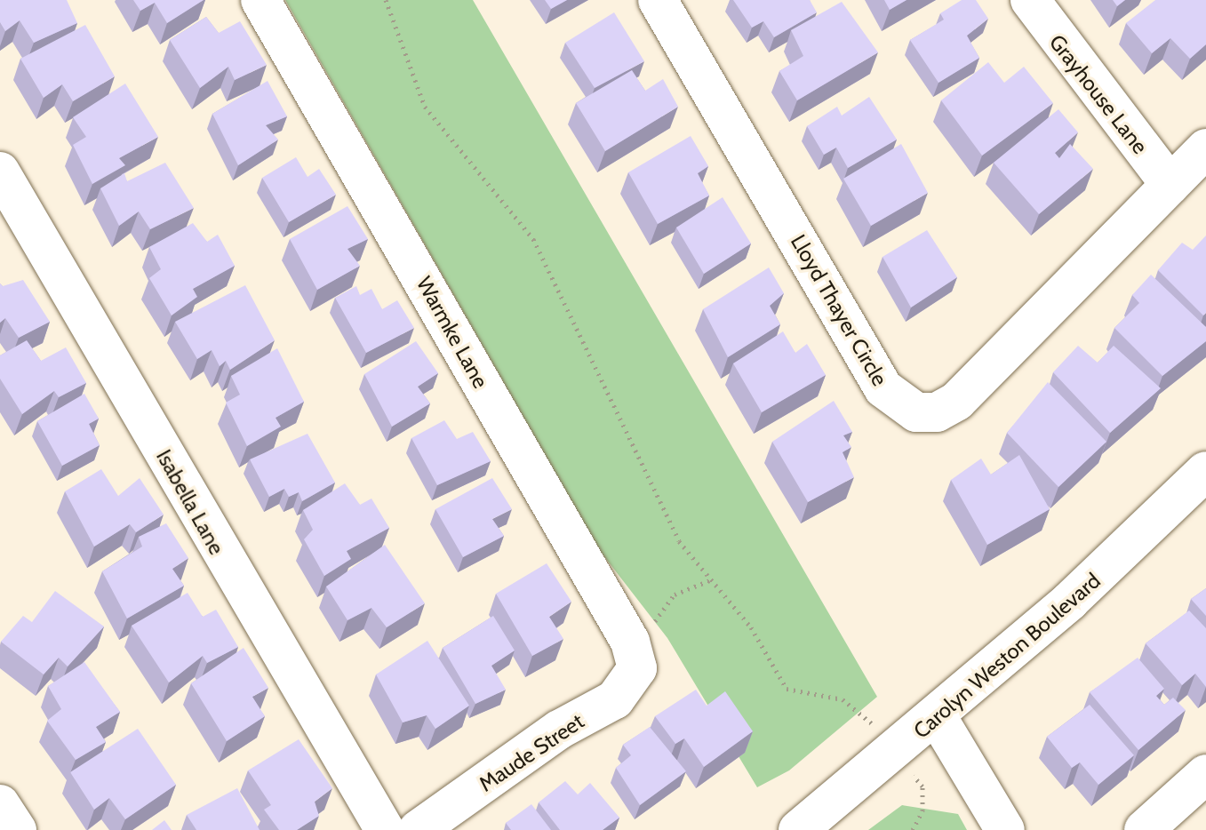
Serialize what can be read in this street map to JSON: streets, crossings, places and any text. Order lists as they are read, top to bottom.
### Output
{
  "streets": {
    "street": [
      "Grayhouse Lane",
      "Lloyd Thayer Circle",
      "Warmke Lane",
      "Isabella Lane",
      "Carolyn Weston Boulevard",
      "Maude Street"
    ]
  },
  "crossings": [
    ["Grayhouse Lane", "Lloyd Thayer Circle"],
    ["Warmke Lane", "Maude Street"]
  ]
}
